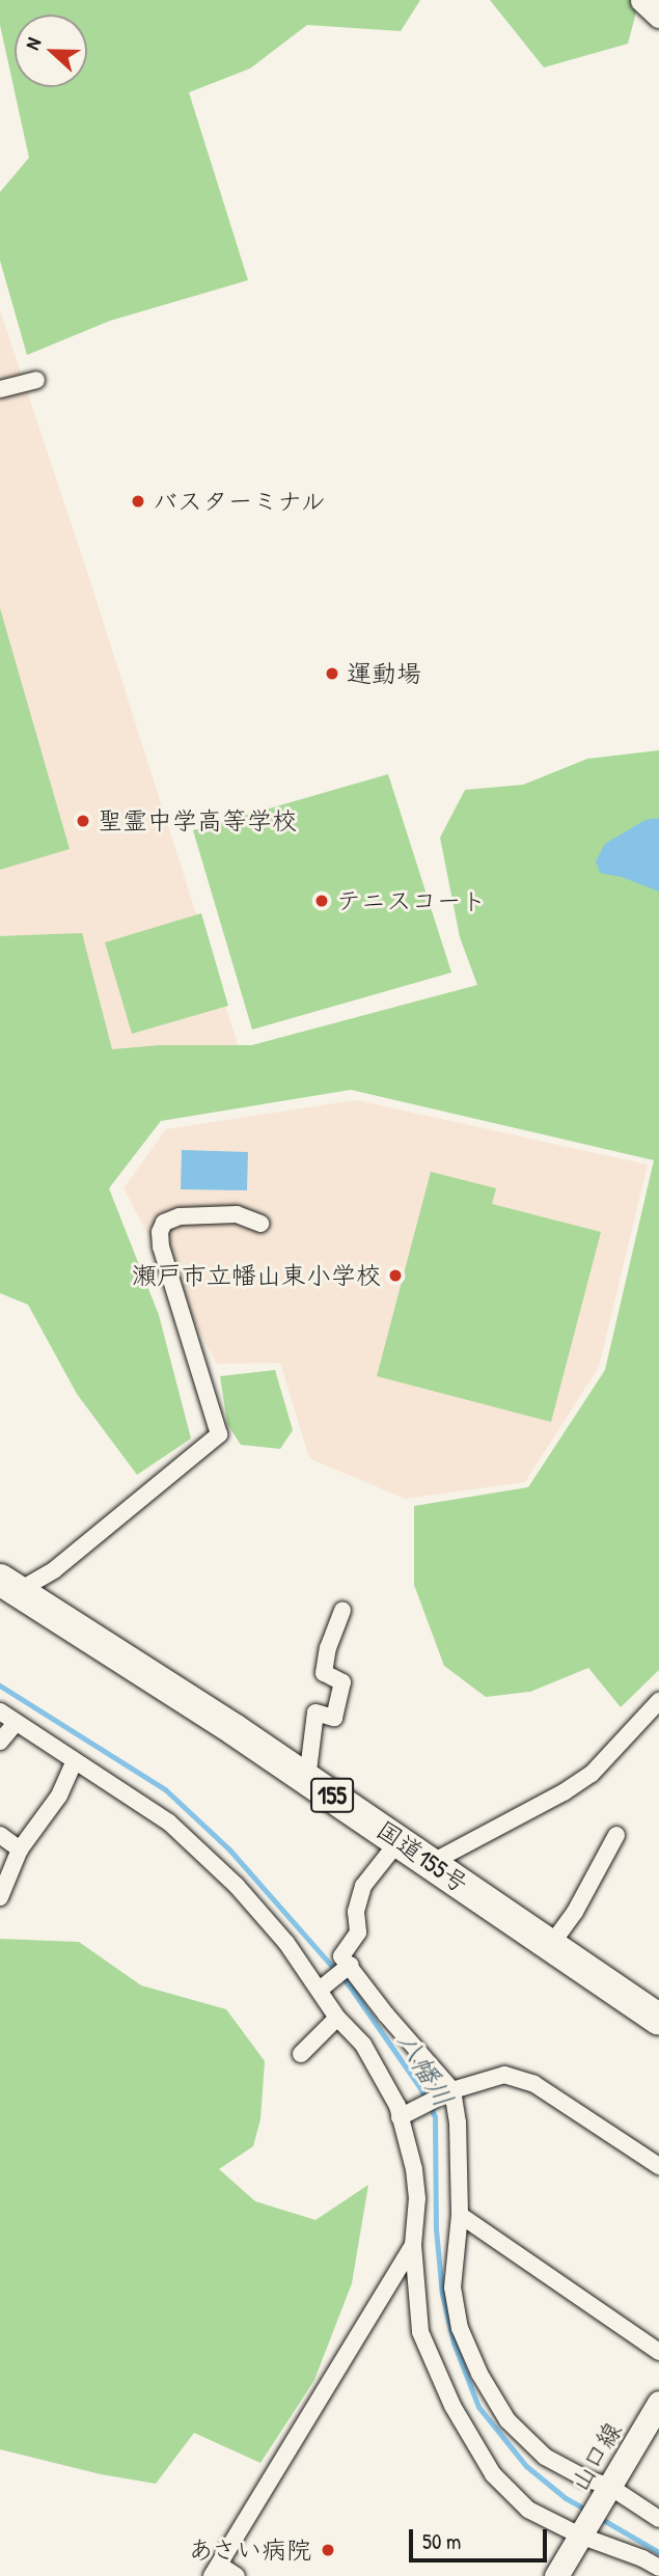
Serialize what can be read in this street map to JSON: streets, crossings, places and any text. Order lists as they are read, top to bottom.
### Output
{
  "streets": {
    "highway": ["155", "国道155号"],
    "street": ["山口線"]
  },
  "water": ["八幡川"],
  "places": [
    "バスターミナル",
    "運動場",
    "聖霊中学高等学校",
    "テニスコート",
    "瀬戸市立幡山東小学校",
    "あさい病院"
  ],
  "scale_bar": "50 m",
  "north": "left"
}
